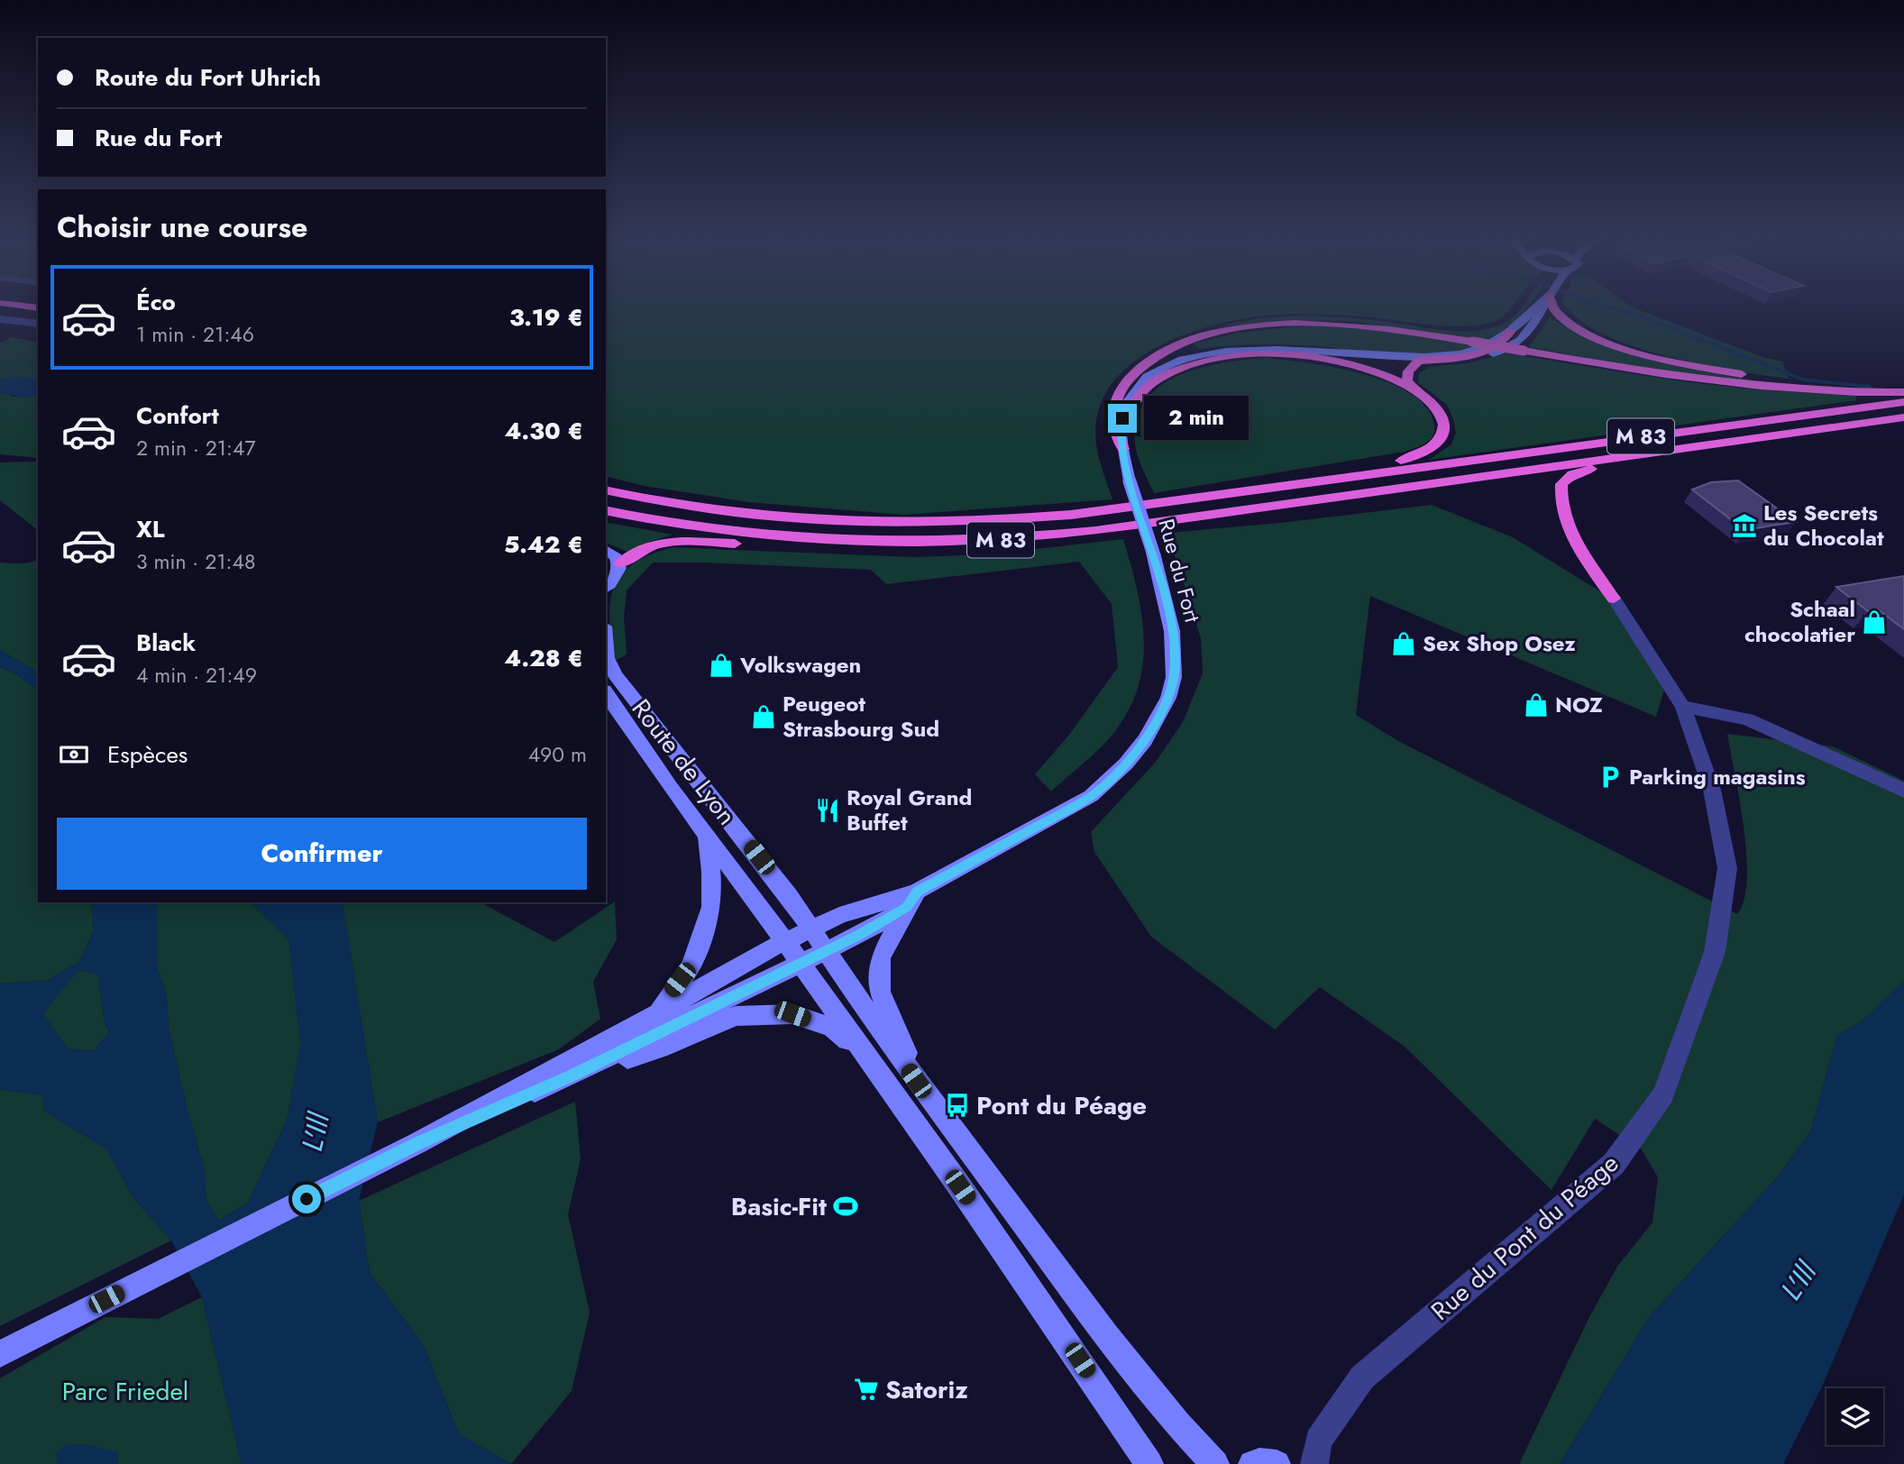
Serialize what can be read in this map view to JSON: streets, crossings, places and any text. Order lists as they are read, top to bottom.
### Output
{
  "streets": {
    "highway": ["M 83"],
    "main road": ["Rue du Fort", "Route de Lyon"],
    "street": ["Rue du Pont du Péage"]
  },
  "crossings": [
    ["Rue du Fort", "Route de Lyon"]
  ],
  "water": ["L'Ill"],
  "parks": ["Parc Friedel"],
  "places": {
    "museum": ["Les Secrets du Chocolat"],
    "shop": [
      "Schaal chocolatier",
      "Sex Shop Osez",
      "Volkswagen",
      "NOZ",
      "Peugeot Strasbourg Sud"
    ],
    "parking": ["Parking magasins"],
    "restaurant": ["Royal Grand Buffet"],
    "bus stop": ["Pont du Péage"],
    "sports": ["Basic-Fit"],
    "supermarket": ["Satoriz"]
  },
  "page": {
    "banner": ["Route du Fort Uhrich", "Rue du Fort"],
    "heading": "Choisir une course",
    "list": [
      {
        "name": "Éco",
        "note": "1 min · 21:46",
        "value": "3.19 €"
      },
      {
        "name": "Confort",
        "note": "2 min · 21:47",
        "value": "4.30 €"
      },
      {
        "name": "XL",
        "note": "3 min · 21:48",
        "value": "5.42 €"
      },
      {
        "name": "Black",
        "note": "4 min · 21:49",
        "value": "4.28 €"
      }
    ],
    "bubble": "2 min",
    "pay": ["Espèces", "490 m"],
    "buttons": "Confirmer"
  }
}
